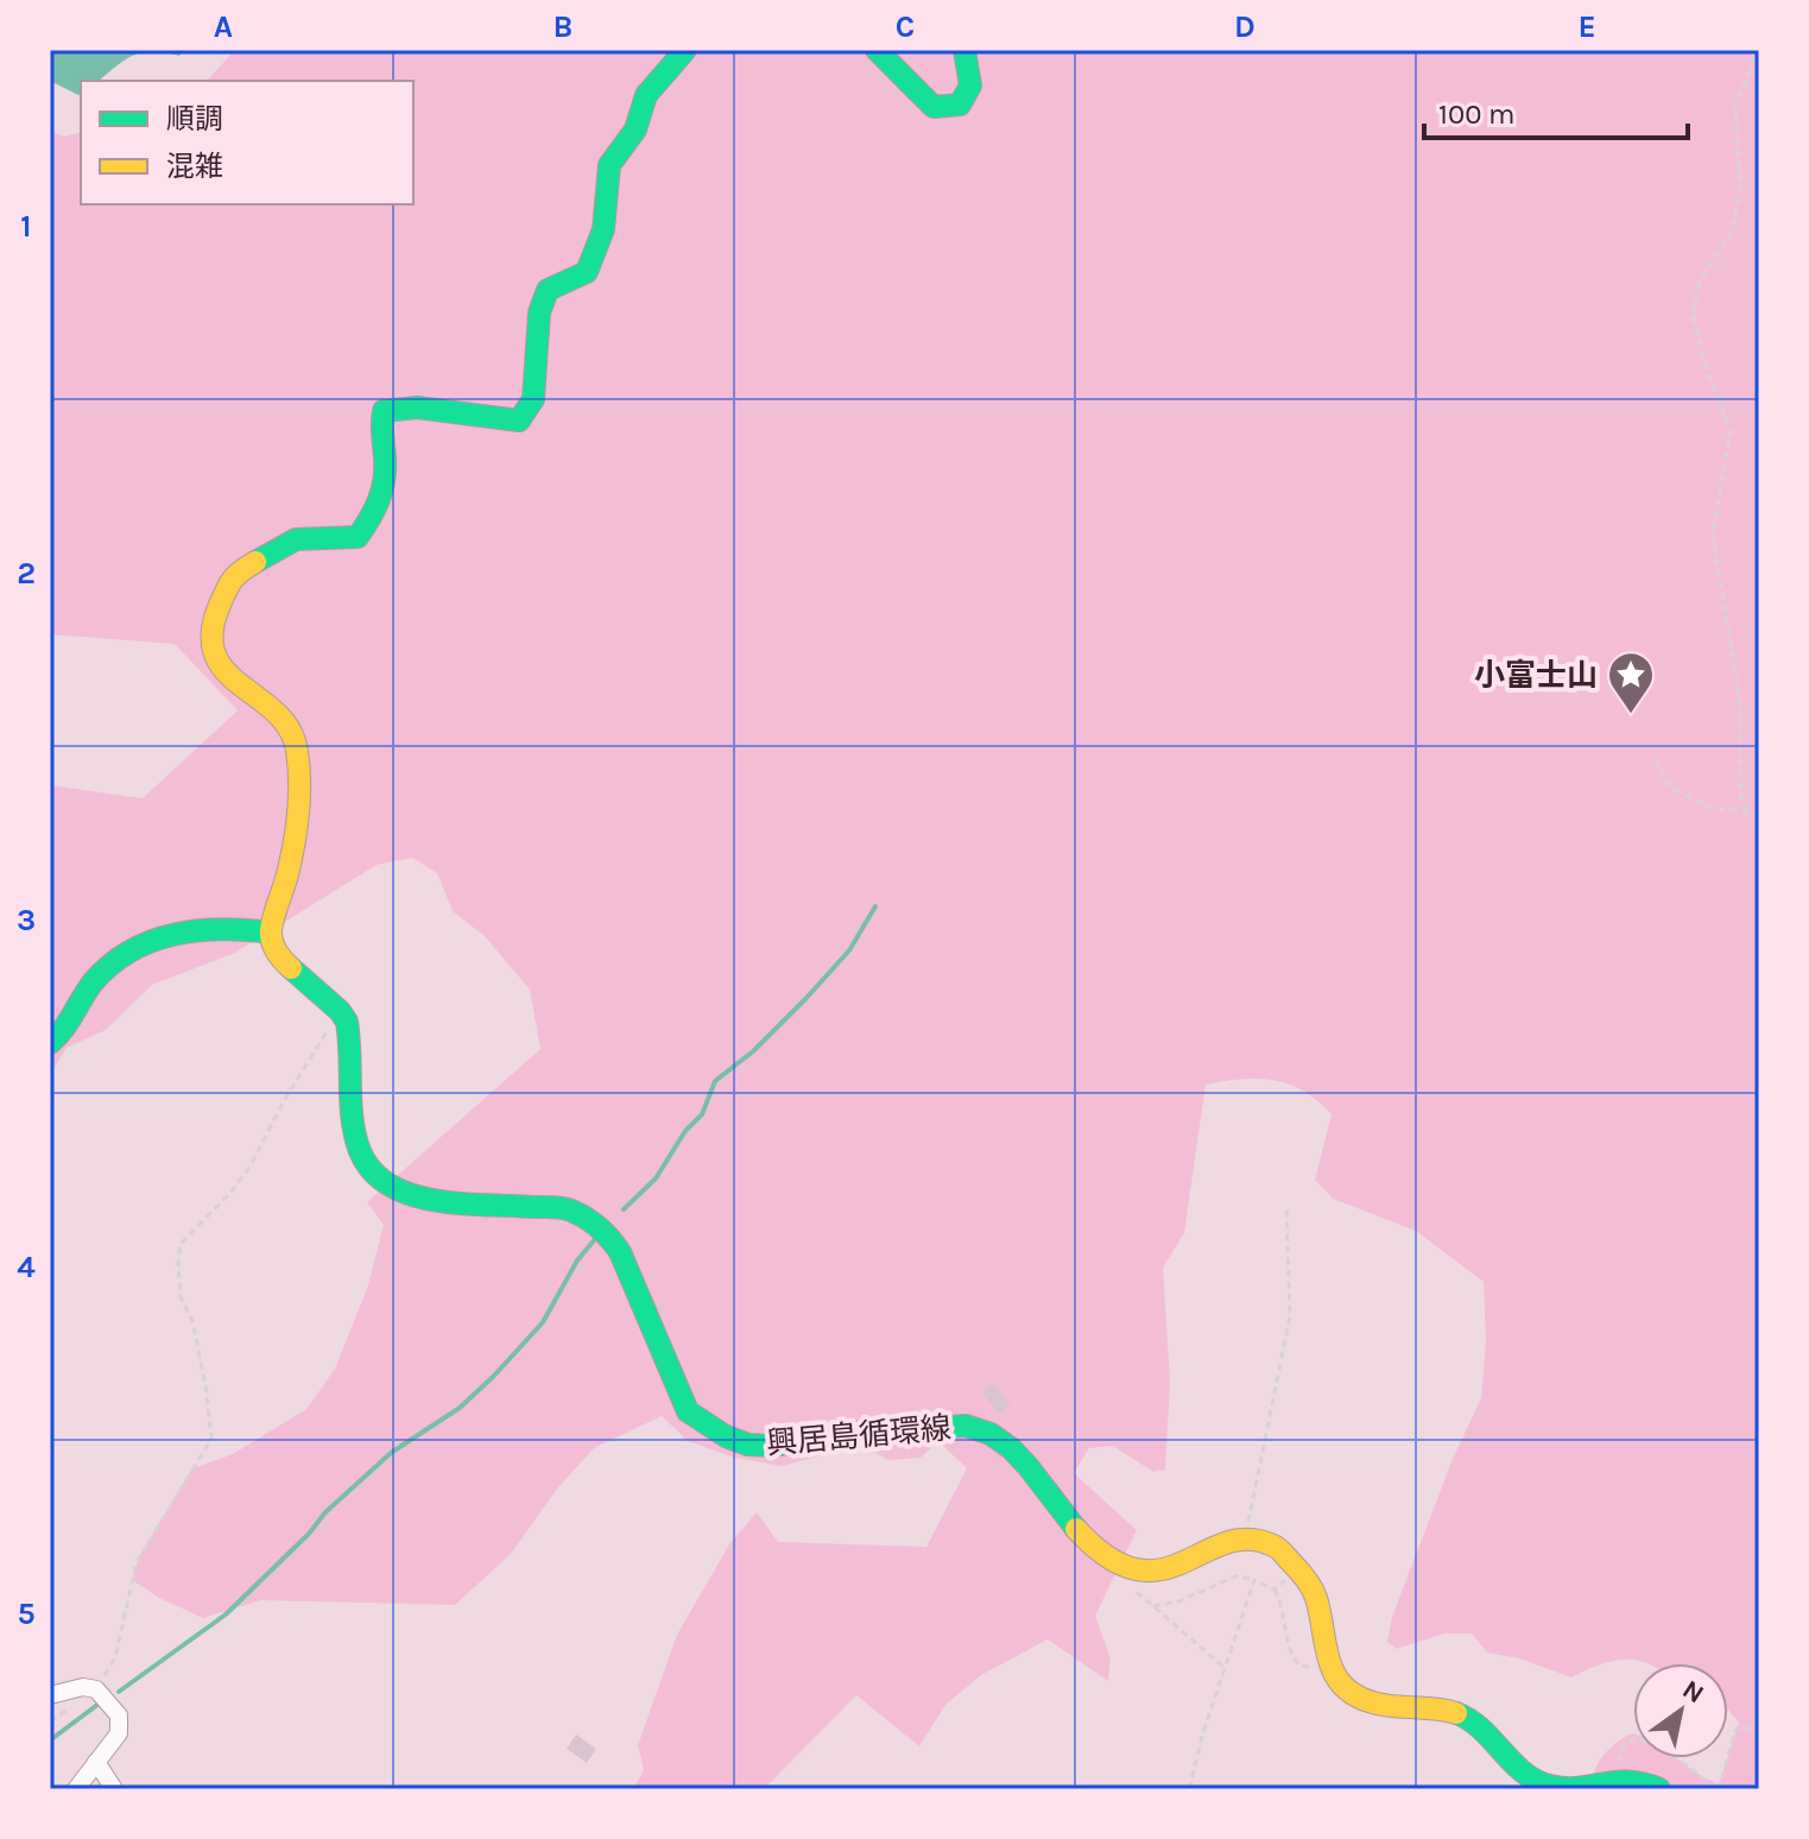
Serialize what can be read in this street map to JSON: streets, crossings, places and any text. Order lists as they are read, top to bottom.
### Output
{
  "streets": {
    "main road": ["興居島循環線"]
  },
  "places": {
    "place": ["小富士山"]
  },
  "legend": ["順調", "混雑"],
  "scale_bar": "100 m",
  "north": "top right",
  "grid": {
    "columns": [
      "A",
      "B",
      "C",
      "D",
      "E"
    ],
    "rows": [
      "1",
      "2",
      "3",
      "4",
      "5"
    ]
  }
}
